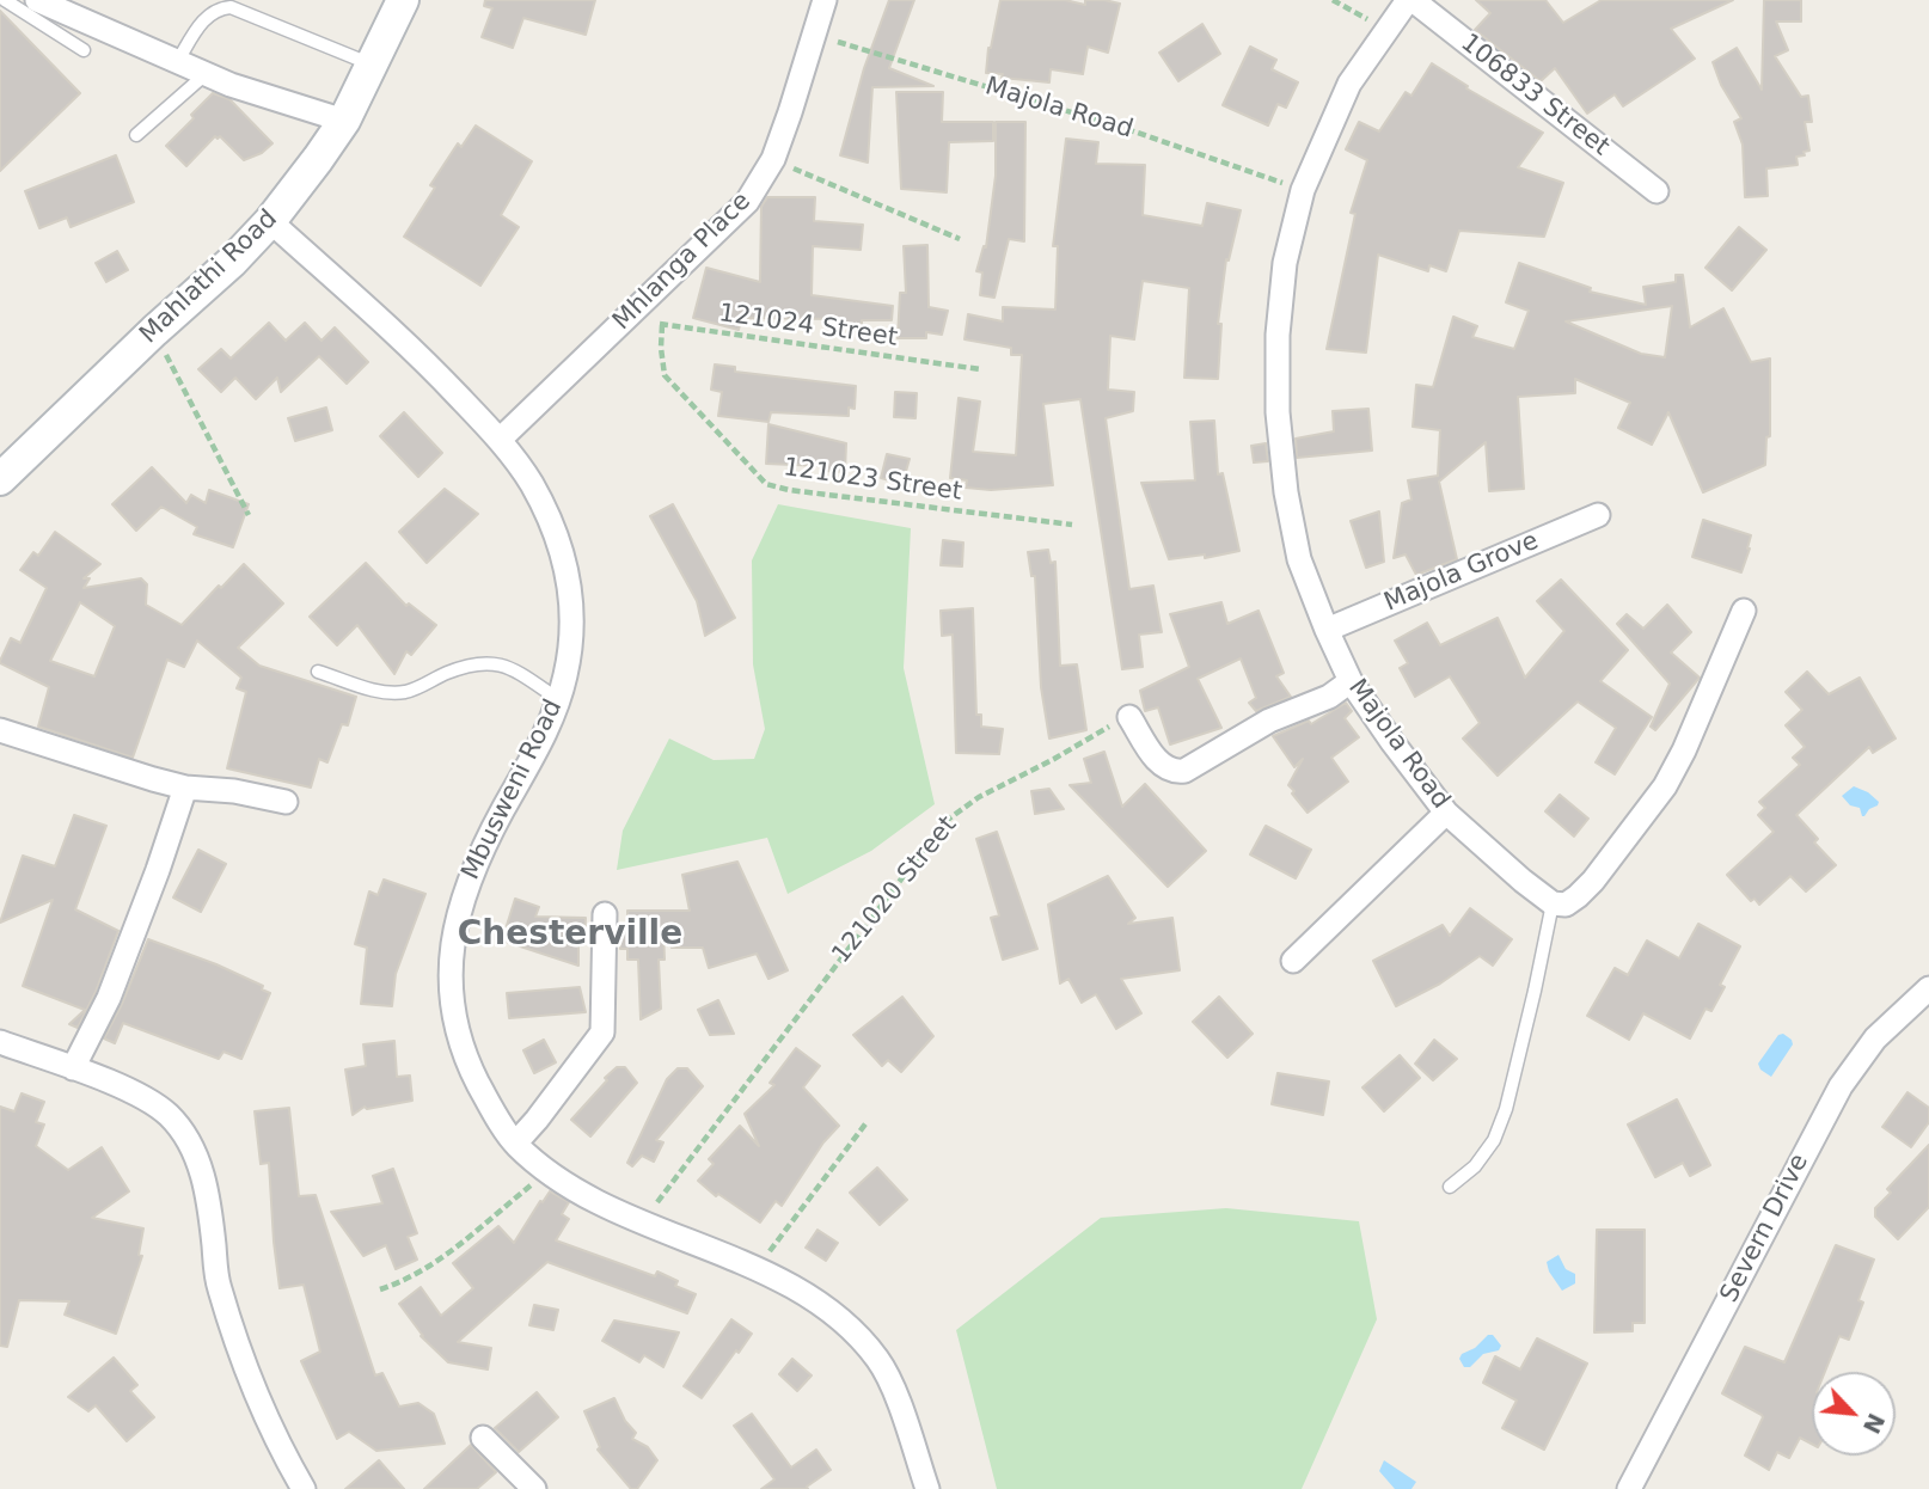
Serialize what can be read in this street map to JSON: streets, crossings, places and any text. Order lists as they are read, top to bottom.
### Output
{
  "streets": {
    "street": [
      "106833 Street",
      "Majola Road",
      "Mhlanga Place",
      "Mahlathi Road",
      "Majola Grove",
      "Mbusweni Road",
      "Severn Drive"
    ],
    "path": ["121024 Street", "121023 Street", "121020 Street"]
  },
  "crossings": [
    ["106833 Street", "Majola Road"],
    ["Majola Road", "Mhlanga Place"],
    ["Majola Road", "Majola Grove"],
    ["Mhlanga Place", "121024 Street"],
    ["Mhlanga Place", "Mbusweni Road"],
    ["Mahlathi Road", "Mbusweni Road"],
    ["121024 Street", "121023 Street"],
    ["Mbusweni Road", "121020 Street"]
  ],
  "districts": ["Chesterville"],
  "north": "bottom right"
}
